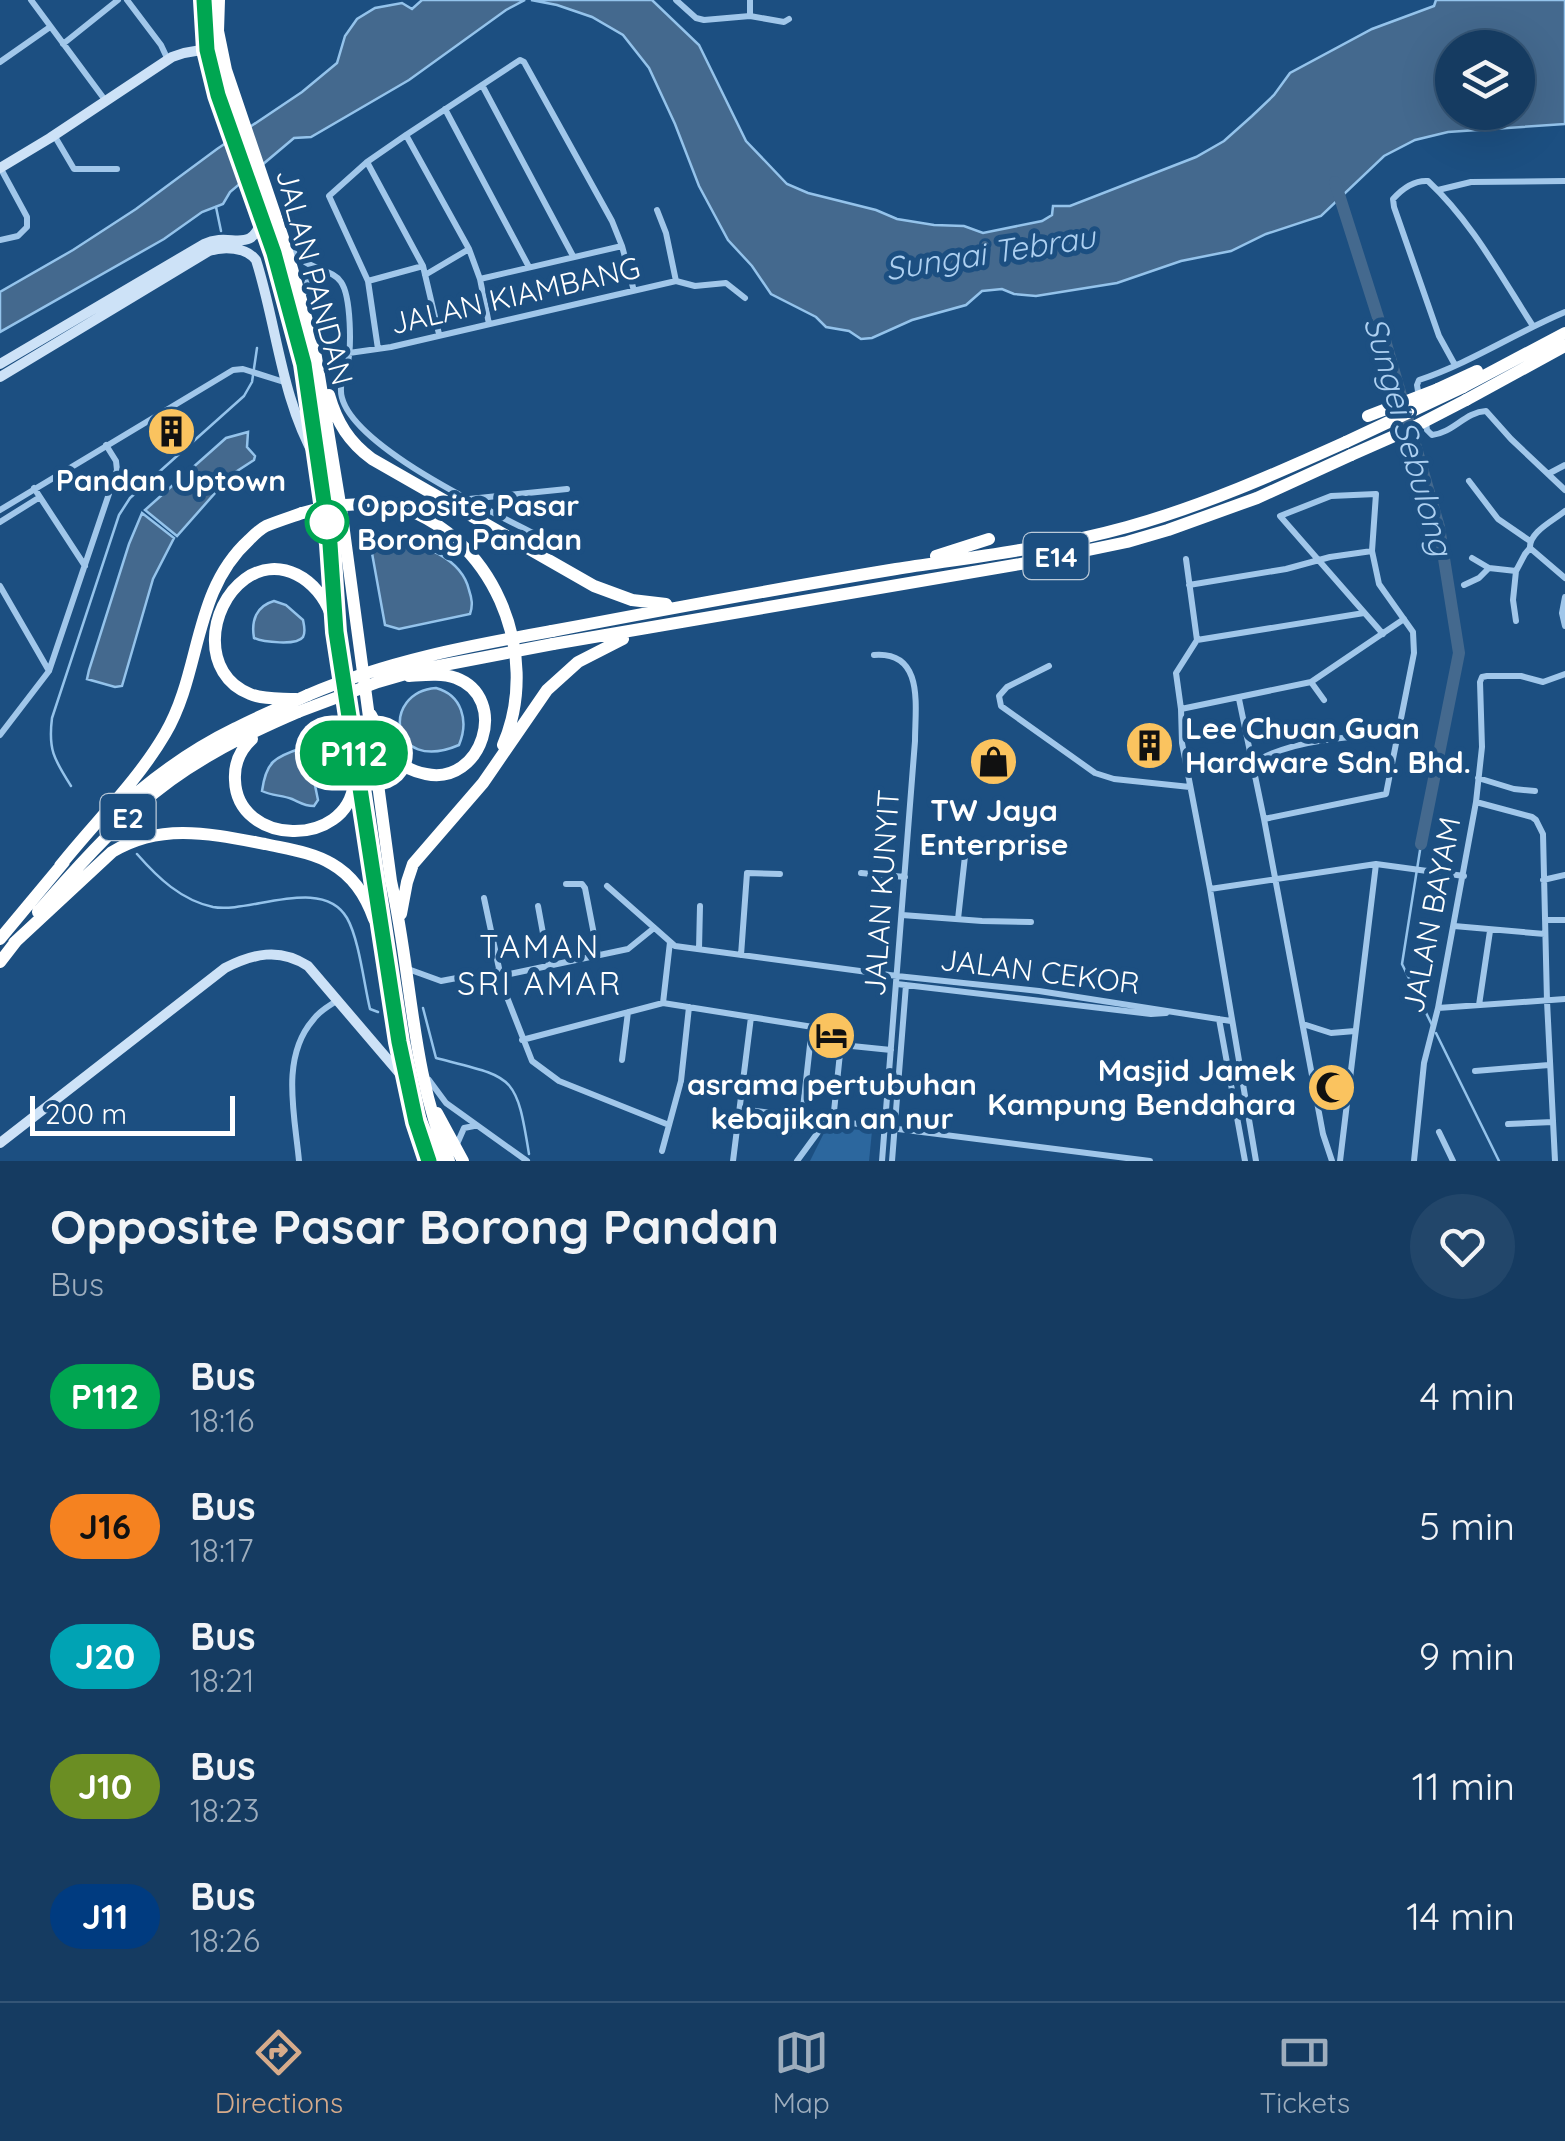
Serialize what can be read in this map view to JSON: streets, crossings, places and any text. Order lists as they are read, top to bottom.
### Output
{
  "streets": {
    "highway": ["JALAN PANDAN", "E14", "E2"],
    "street": [
      "JALAN KIAMBANG",
      "JALAN KUNYIT",
      "JALAN BAYAM",
      "JALAN CEKOR"
    ]
  },
  "crossings": [
    ["E14", "E2"],
    ["JALAN KUNYIT", "JALAN CEKOR"]
  ],
  "districts": ["TAMAN SRI AMAR"],
  "water": ["Sungai Tebrau", "Sungei Sebulong"],
  "places": {
    "building": ["Pandan Uptown", "Lee Chuan Guan Hardware Sdn. Bhd."],
    "other": ["Opposite Pasar Borong Pandan"],
    "shop": ["TW Jaya Enterprise"],
    "hotel": ["asrama pertubuhan kebajikan an nur"],
    "mosque": ["Masjid Jamek Kampung Bendahara"]
  },
  "lines": ["bus line P112"],
  "scale_bar": "200 m",
  "page": {
    "on_map": "P112",
    "scale": "200 m",
    "heading": ["Opposite Pasar Borong Pandan", "Bus"],
    "list": [
      {
        "mark": "P112",
        "name": "Bus",
        "note": "18:16",
        "value": "4 min"
      },
      {
        "mark": "J16",
        "name": "Bus",
        "note": "18:17",
        "value": "5 min"
      },
      {
        "mark": "J20",
        "name": "Bus",
        "note": "18:21",
        "value": "9 min"
      },
      {
        "mark": "J10",
        "name": "Bus",
        "note": "18:23",
        "value": "11 min"
      },
      {
        "mark": "J11",
        "name": "Bus",
        "note": "18:26",
        "value": "14 min"
      }
    ],
    "tabs": ["Directions", "Map", "Tickets"]
  }
}
